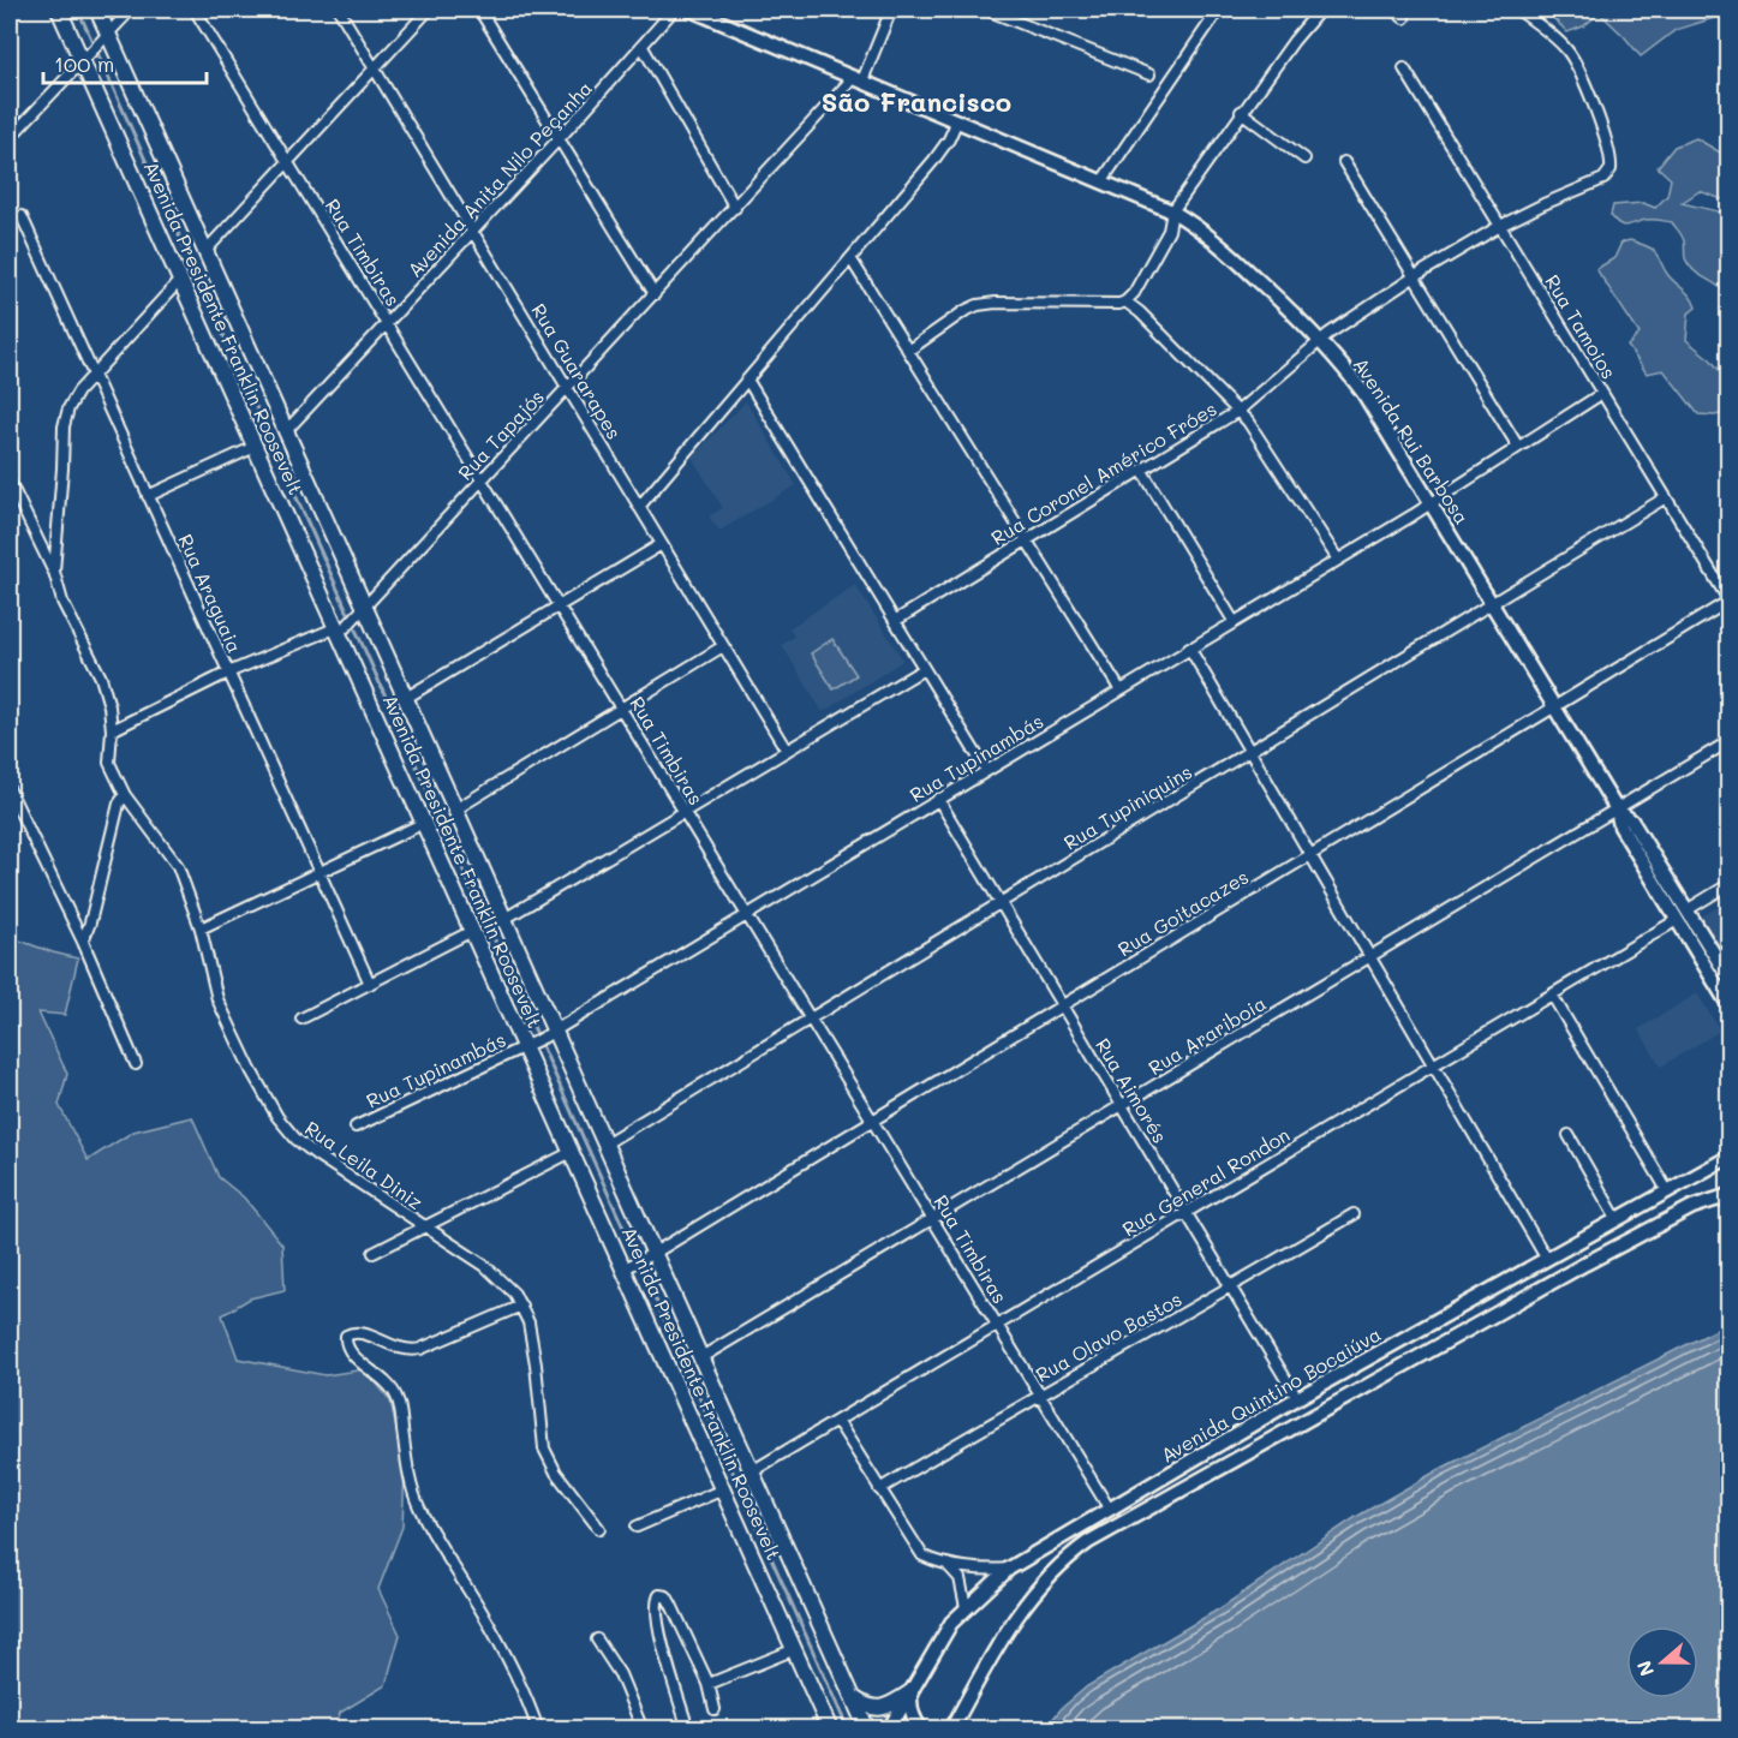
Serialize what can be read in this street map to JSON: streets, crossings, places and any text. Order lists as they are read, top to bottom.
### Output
{
  "streets": {
    "main road": ["Avenida Presidente Franklin Roosevelt", "Avenida Rui Barbosa", "Avenida Quintino Bocaiúva"],
    "street": [
      "Avenida Anita Nilo Peçanha",
      "Rua Timbiras",
      "Rua Tamoios",
      "Rua Guararapes",
      "Rua Tapajós",
      "Rua Coronel Américo Fróes",
      "Rua Araguaia",
      "Rua Tupinambás",
      "Rua Tupiniquins",
      "Rua Goitacazes",
      "Rua Arariboia",
      "Rua Aimorés",
      "Rua Leila Diniz",
      "Rua General Rondon",
      "Rua Olavo Bastos"
    ]
  },
  "crossings": [
    ["Avenida Anita Nilo Peçanha", "Rua Timbiras"],
    ["Avenida Anita Nilo Peçanha", "Avenida Presidente Franklin Roosevelt"],
    ["Avenida Anita Nilo Peçanha", "Rua Guararapes"],
    ["Rua Timbiras", "Rua Tapajós"],
    ["Rua Timbiras", "Rua Tupinambás"],
    ["Rua Timbiras", "Rua Tupiniquins"],
    ["Rua Timbiras", "Rua Goitacazes"],
    ["Rua Timbiras", "Rua Arariboia"],
    ["Rua Timbiras", "Rua General Rondon"],
    ["Rua Timbiras", "Rua Olavo Bastos"],
    ["Rua Timbiras", "Avenida Quintino Bocaiúva"],
    ["Rua Tamoios", "Rua Coronel Américo Fróes"],
    ["Rua Tamoios", "Rua Tupinambás"],
    ["Rua Tamoios", "Rua Tupiniquins"],
    ["Rua Tamoios", "Rua Goitacazes"],
    ["Avenida Presidente Franklin Roosevelt", "Rua Tapajós"],
    ["Avenida Presidente Franklin Roosevelt", "Rua Tupinambás"],
    ["Avenida Presidente Franklin Roosevelt", "Rua Tupiniquins"],
    ["Avenida Presidente Franklin Roosevelt", "Rua Goitacazes"],
    ["Avenida Presidente Franklin Roosevelt", "Rua Arariboia"],
    ["Avenida Presidente Franklin Roosevelt", "Rua General Rondon"],
    ["Rua Guararapes", "Rua Tapajós"],
    ["Rua Tapajós", "Avenida Rui Barbosa"],
    ["Rua Tapajós", "Rua Araguaia"],
    ["Rua Tapajós", "Rua Leila Diniz"],
    ["Avenida Rui Barbosa", "Rua Coronel Américo Fróes"],
    ["Avenida Rui Barbosa", "Rua Tupinambás"],
    ["Avenida Rui Barbosa", "Rua Tupiniquins"],
    ["Avenida Rui Barbosa", "Rua Goitacazes"],
    ["Avenida Rui Barbosa", "Rua Arariboia"],
    ["Avenida Rui Barbosa", "Rua General Rondon"],
    ["Rua Tupinambás", "Rua Aimorés"],
    ["Rua Tupiniquins", "Rua Aimorés"],
    ["Rua Goitacazes", "Rua Aimorés"],
    ["Rua Arariboia", "Rua Aimorés"],
    ["Rua Aimorés", "Rua General Rondon"],
    ["Rua Aimorés", "Rua Olavo Bastos"],
    ["Rua Aimorés", "Avenida Quintino Bocaiúva"]
  ],
  "districts": ["São Francisco"],
  "scale_bar": "100 m",
  "north": "left"
}
